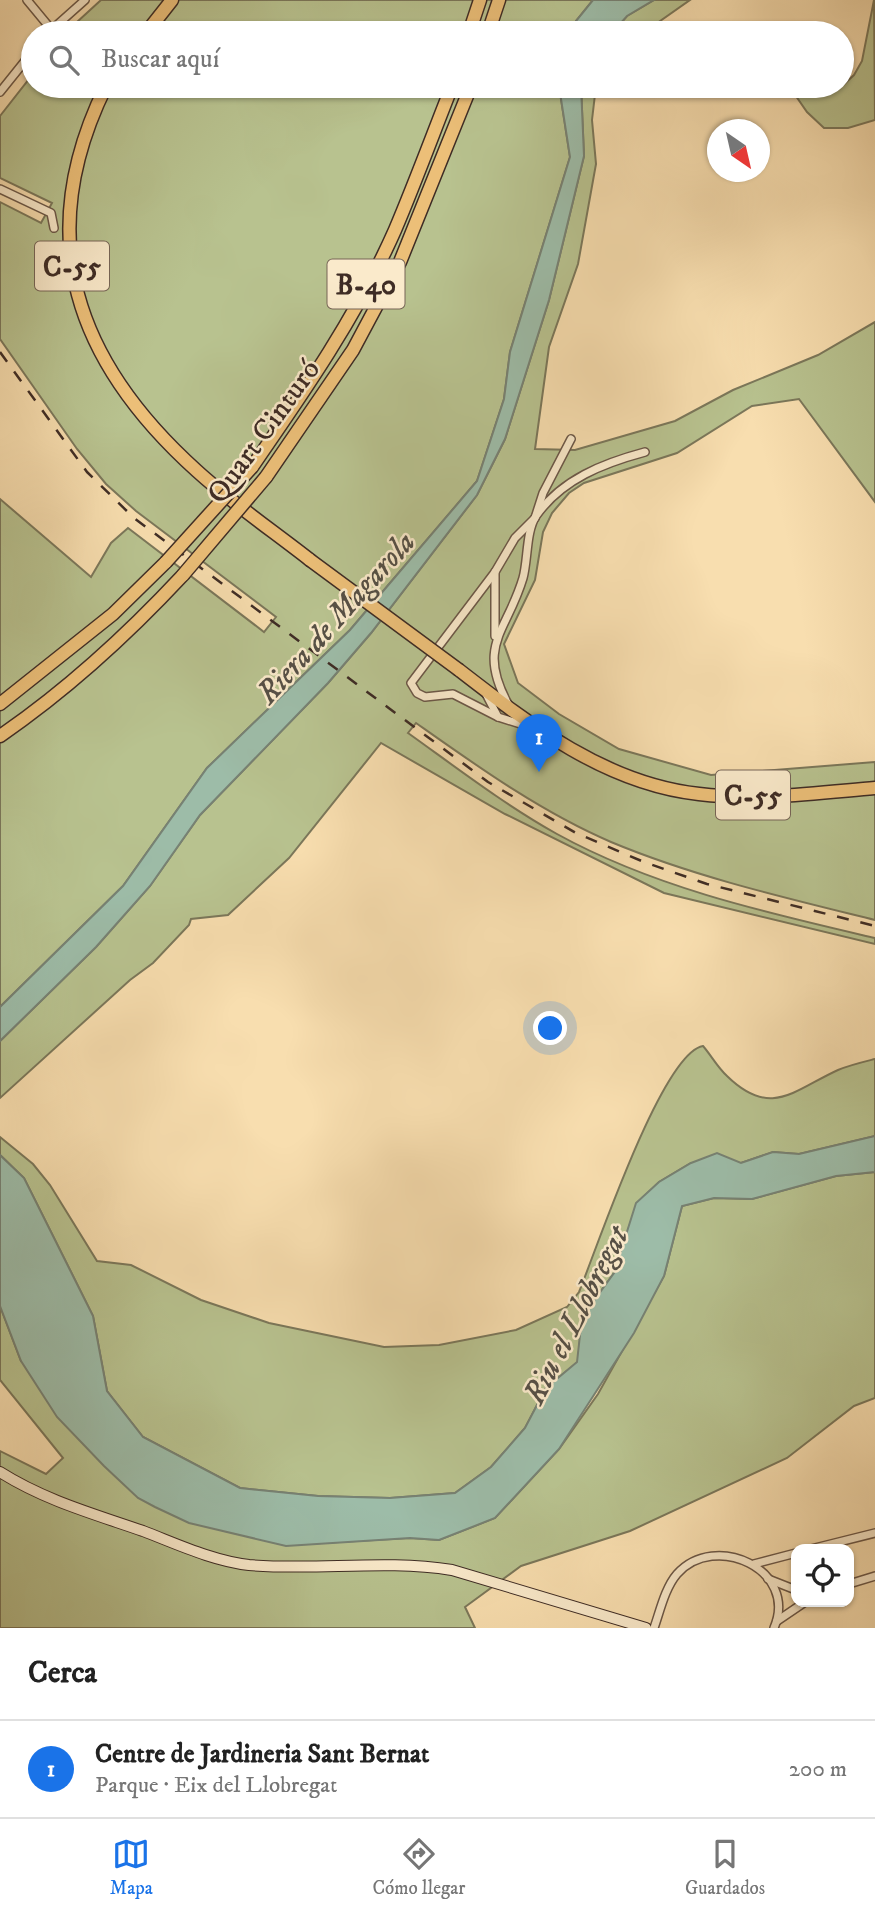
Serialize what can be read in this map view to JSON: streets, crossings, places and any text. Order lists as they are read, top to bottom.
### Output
{
  "streets": {
    "highway": ["C-55", "B-40", "Quart Cinturó"]
  },
  "water": ["Riera de Magarola", "Riu el Llobregat"],
  "north": "bottom right",
  "page": {
    "search": "Buscar aquí",
    "pins": "1",
    "heading": "Cerca",
    "list": [
      {
        "mark": "1",
        "name": "Centre de Jardineria Sant Bernat",
        "note": "Parque · Eix del Llobregat",
        "value": "200 m"
      }
    ],
    "nav": ["Mapa", "Cómo llegar", "Guardados"]
  }
}
